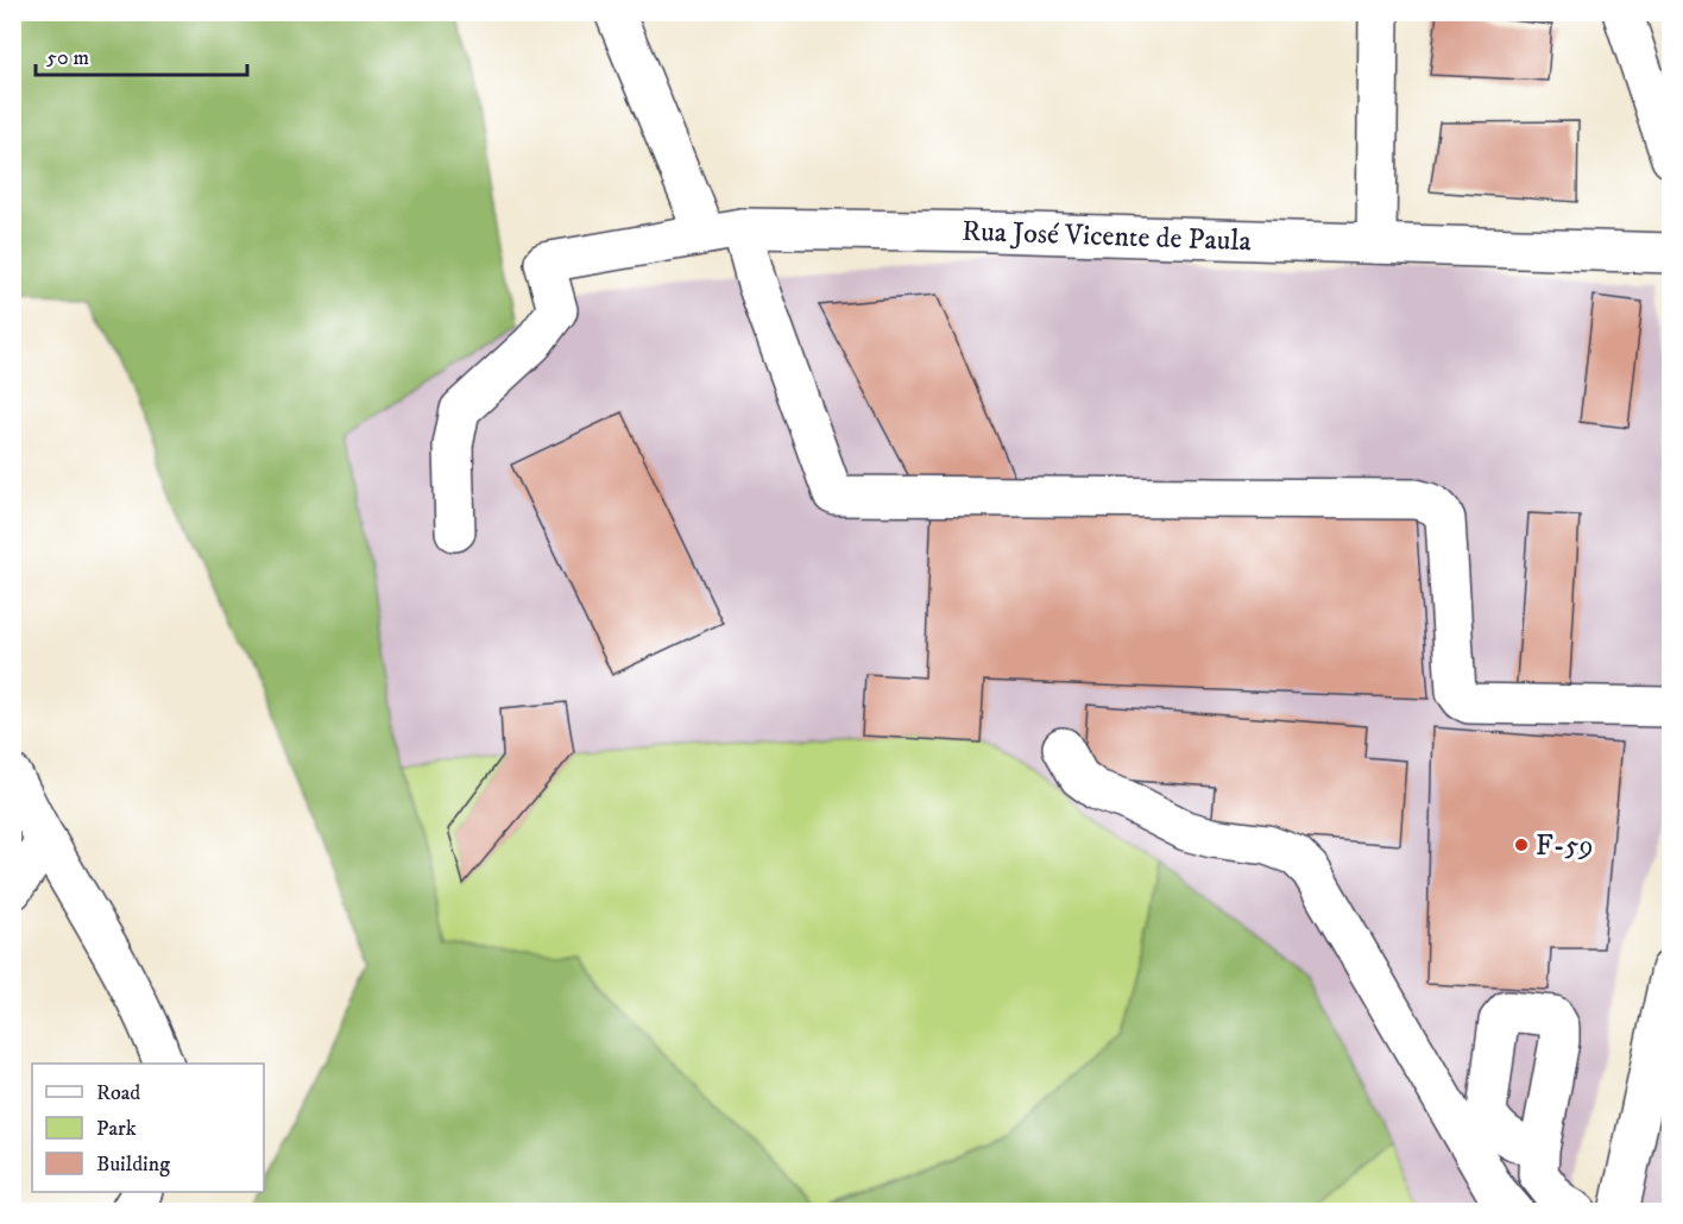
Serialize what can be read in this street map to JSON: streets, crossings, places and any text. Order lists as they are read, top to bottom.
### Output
{
  "streets": {
    "street": ["Rua José Vicente de Paula"]
  },
  "places": ["F-59"],
  "legend": ["Road", "Park", "Building"],
  "scale_bar": "50 m"
}
